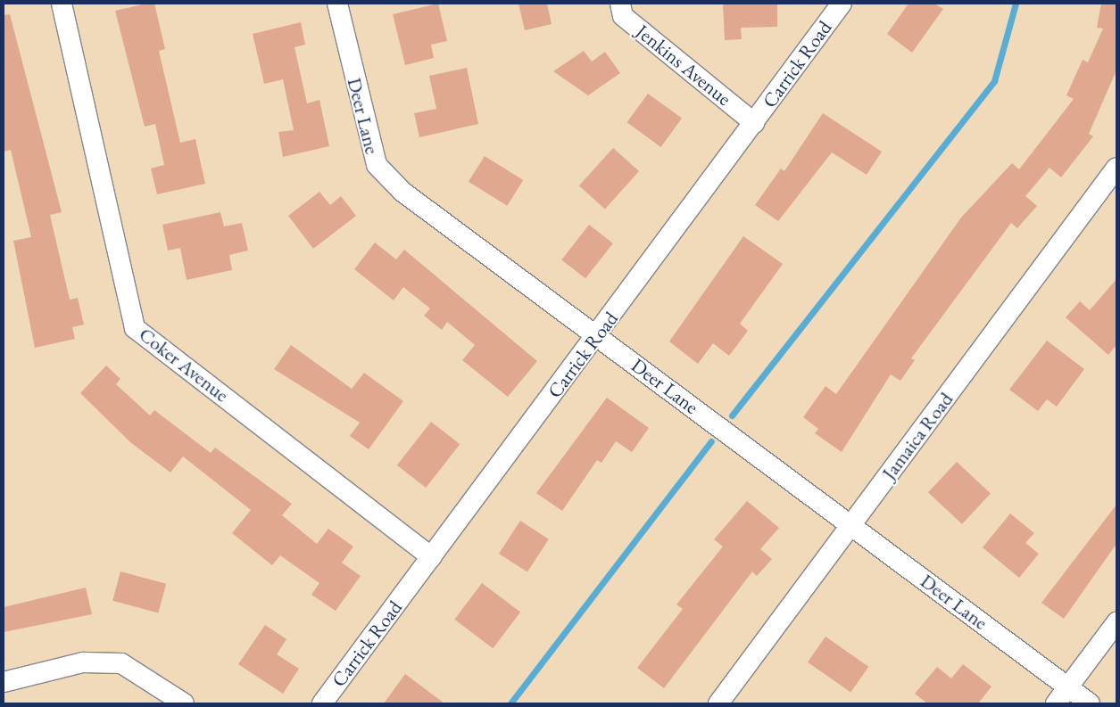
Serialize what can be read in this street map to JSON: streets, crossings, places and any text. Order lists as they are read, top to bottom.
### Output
{
  "streets": {
    "street": [
      "Carrick Road",
      "Jenkins Avenue",
      "Deer Lane",
      "Coker Avenue",
      "Jamaica Road"
    ]
  },
  "crossings": [
    ["Carrick Road", "Jenkins Avenue"],
    ["Carrick Road", "Deer Lane"],
    ["Carrick Road", "Coker Avenue"],
    ["Deer Lane", "Jamaica Road"]
  ]
}
